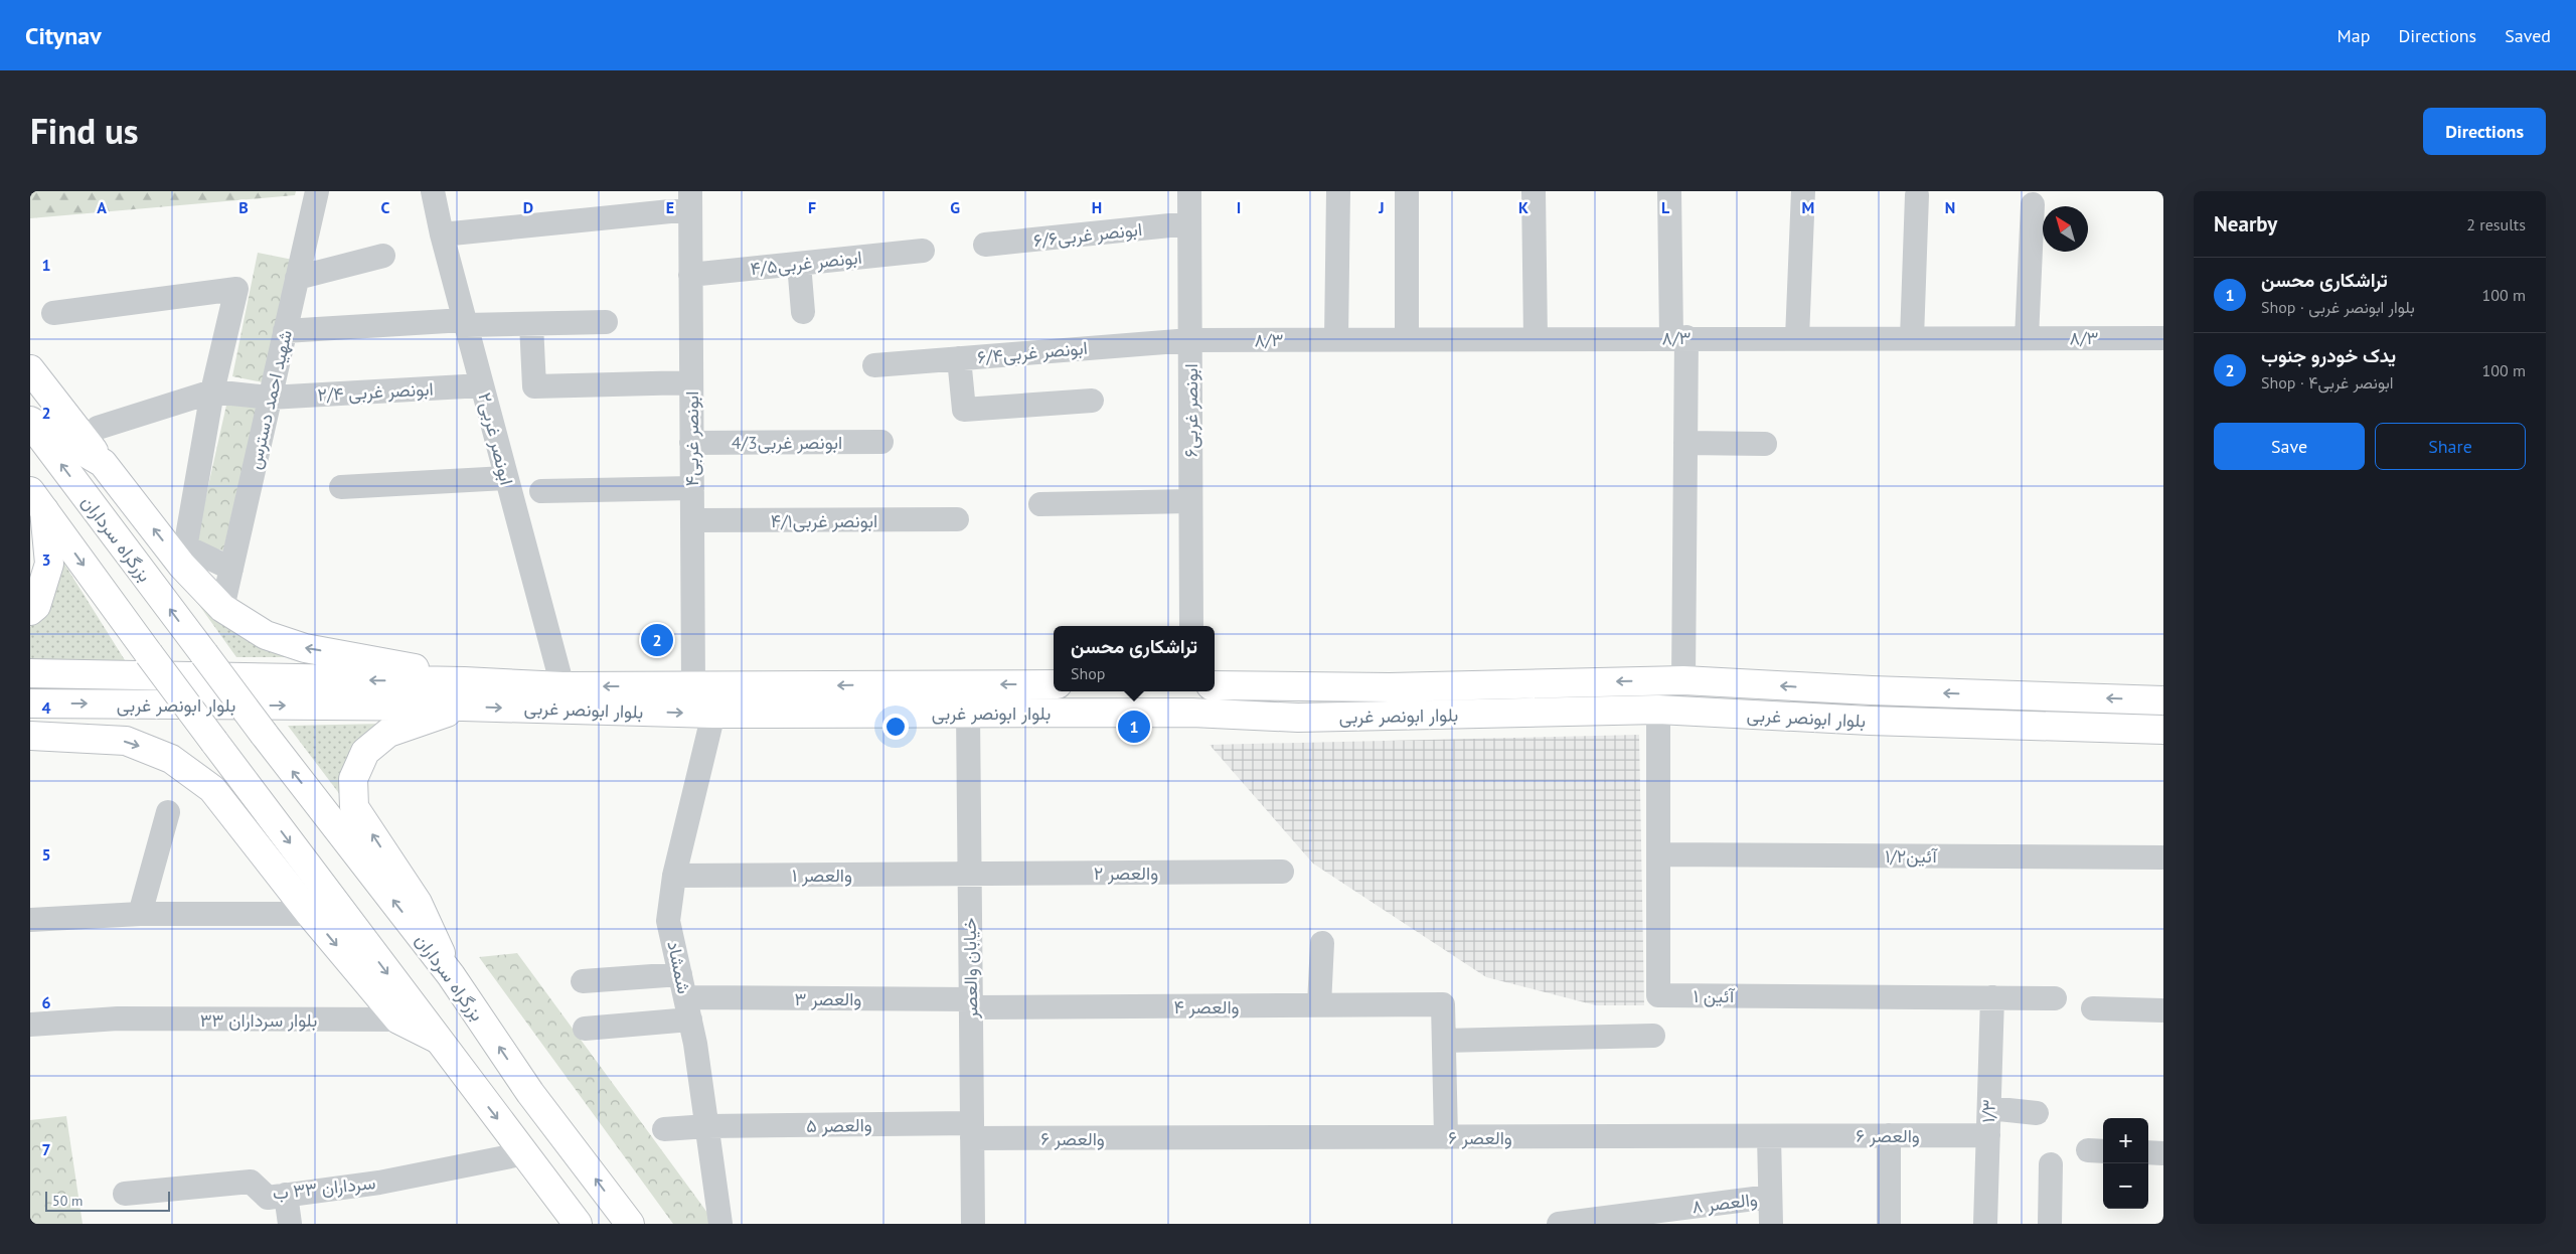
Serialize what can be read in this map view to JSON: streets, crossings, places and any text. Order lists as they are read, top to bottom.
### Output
{
  "streets": {
    "main road": ["بزرگراه سرداران", "بلوار ابونصر غربی"],
    "street": [
      "۶/۶ابونصر غربی",
      "۴/۵ابونصر غربی",
      "۸/۳",
      "۶/۴ابونصر غربی",
      "ابونصر غربی ۲/۴",
      "شهید احمد دسترس",
      "۶ابونصر غربی",
      "۲ابونصر غربی",
      "۴ابونصر غربی",
      "4/3ابونصر غربی",
      "۴/۱ابونصر غربی",
      "۱/۲آئین",
      "والعصر ۲",
      "والعصر ۱",
      "شمشاد",
      "خیابان والعصر",
      "آئین ۱",
      "والعصر ۳",
      "والعصر ۴",
      "بلوار سرداران ۳۳",
      "۱/۳",
      "والعصر ۵",
      "والعصر ۶",
      "سرداران ۳۳ ب",
      "والعصر ۸"
    ]
  },
  "crossings": [
    ["۶/۶ابونصر غربی", "۶ابونصر غربی"],
    ["۴/۵ابونصر غربی", "۴ابونصر غربی"],
    ["۸/۳", "۶/۴ابونصر غربی"],
    ["۸/۳", "۶ابونصر غربی"],
    ["۶/۴ابونصر غربی", "۶ابونصر غربی"],
    ["ابونصر غربی ۲/۴", "شهید احمد دسترس"],
    ["ابونصر غربی ۲/۴", "۲ابونصر غربی"],
    ["۲ابونصر غربی", "بلوار ابونصر غربی"],
    ["۴ابونصر غربی", "4/3ابونصر غربی"],
    ["۴ابونصر غربی", "۴/۱ابونصر غربی"],
    ["۴ابونصر غربی", "بلوار ابونصر غربی"],
    ["بلوار ابونصر غربی", "شمشاد"],
    ["بلوار ابونصر غربی", "خیابان والعصر"],
    ["بلوار ابونصر غربی", "آئین ۱"],
    ["۱/۲آئین", "آئین ۱"],
    ["والعصر ۲", "والعصر ۱"],
    ["والعصر ۲", "خیابان والعصر"],
    ["والعصر ۱", "شمشاد"],
    ["والعصر ۱", "خیابان والعصر"],
    ["شمشاد", "والعصر ۳"],
    ["شمشاد", "والعصر ۵"],
    ["خیابان والعصر", "والعصر ۳"],
    ["خیابان والعصر", "والعصر ۴"],
    ["خیابان والعصر", "والعصر ۵"],
    ["خیابان والعصر", "والعصر ۶"],
    ["آئین ۱", "۱/۳"],
    ["والعصر ۳", "والعصر ۴"],
    ["۱/۳", "والعصر ۶"],
    ["والعصر ۵", "والعصر ۶"]
  ],
  "scale_bar": "50 m",
  "north": "top left",
  "page": {
    "header": "Citynav",
    "nav": ["Map", "Directions", "Saved"],
    "title": "Find us",
    "buttons": [
      "Directions",
      ["Save", "Share"]
    ],
    "heading": ["Nearby", "2 results"],
    "list": [
      {
        "mark": "1",
        "name": "تراشکاری محسن",
        "note": "Shop · بلوار ابونصر غربی",
        "value": "100 m"
      },
      {
        "mark": "2",
        "name": "یدک خودرو جنوب",
        "note": "Shop · ۴ابونصر غربی",
        "value": "100 m"
      }
    ],
    "pins": ["2", "1"],
    "popup": ["تراشکاری محسن", "Shop"],
    "map_buttons": ["+", "−"],
    "scale": "50 m"
  },
  "grid": {
    "columns": [
      "A",
      "B",
      "C",
      "D",
      "E",
      "F",
      "G",
      "H",
      "I",
      "J",
      "K",
      "L",
      "M",
      "N"
    ],
    "rows": [
      "1",
      "2",
      "3",
      "4",
      "5",
      "6",
      "7"
    ]
  }
}
